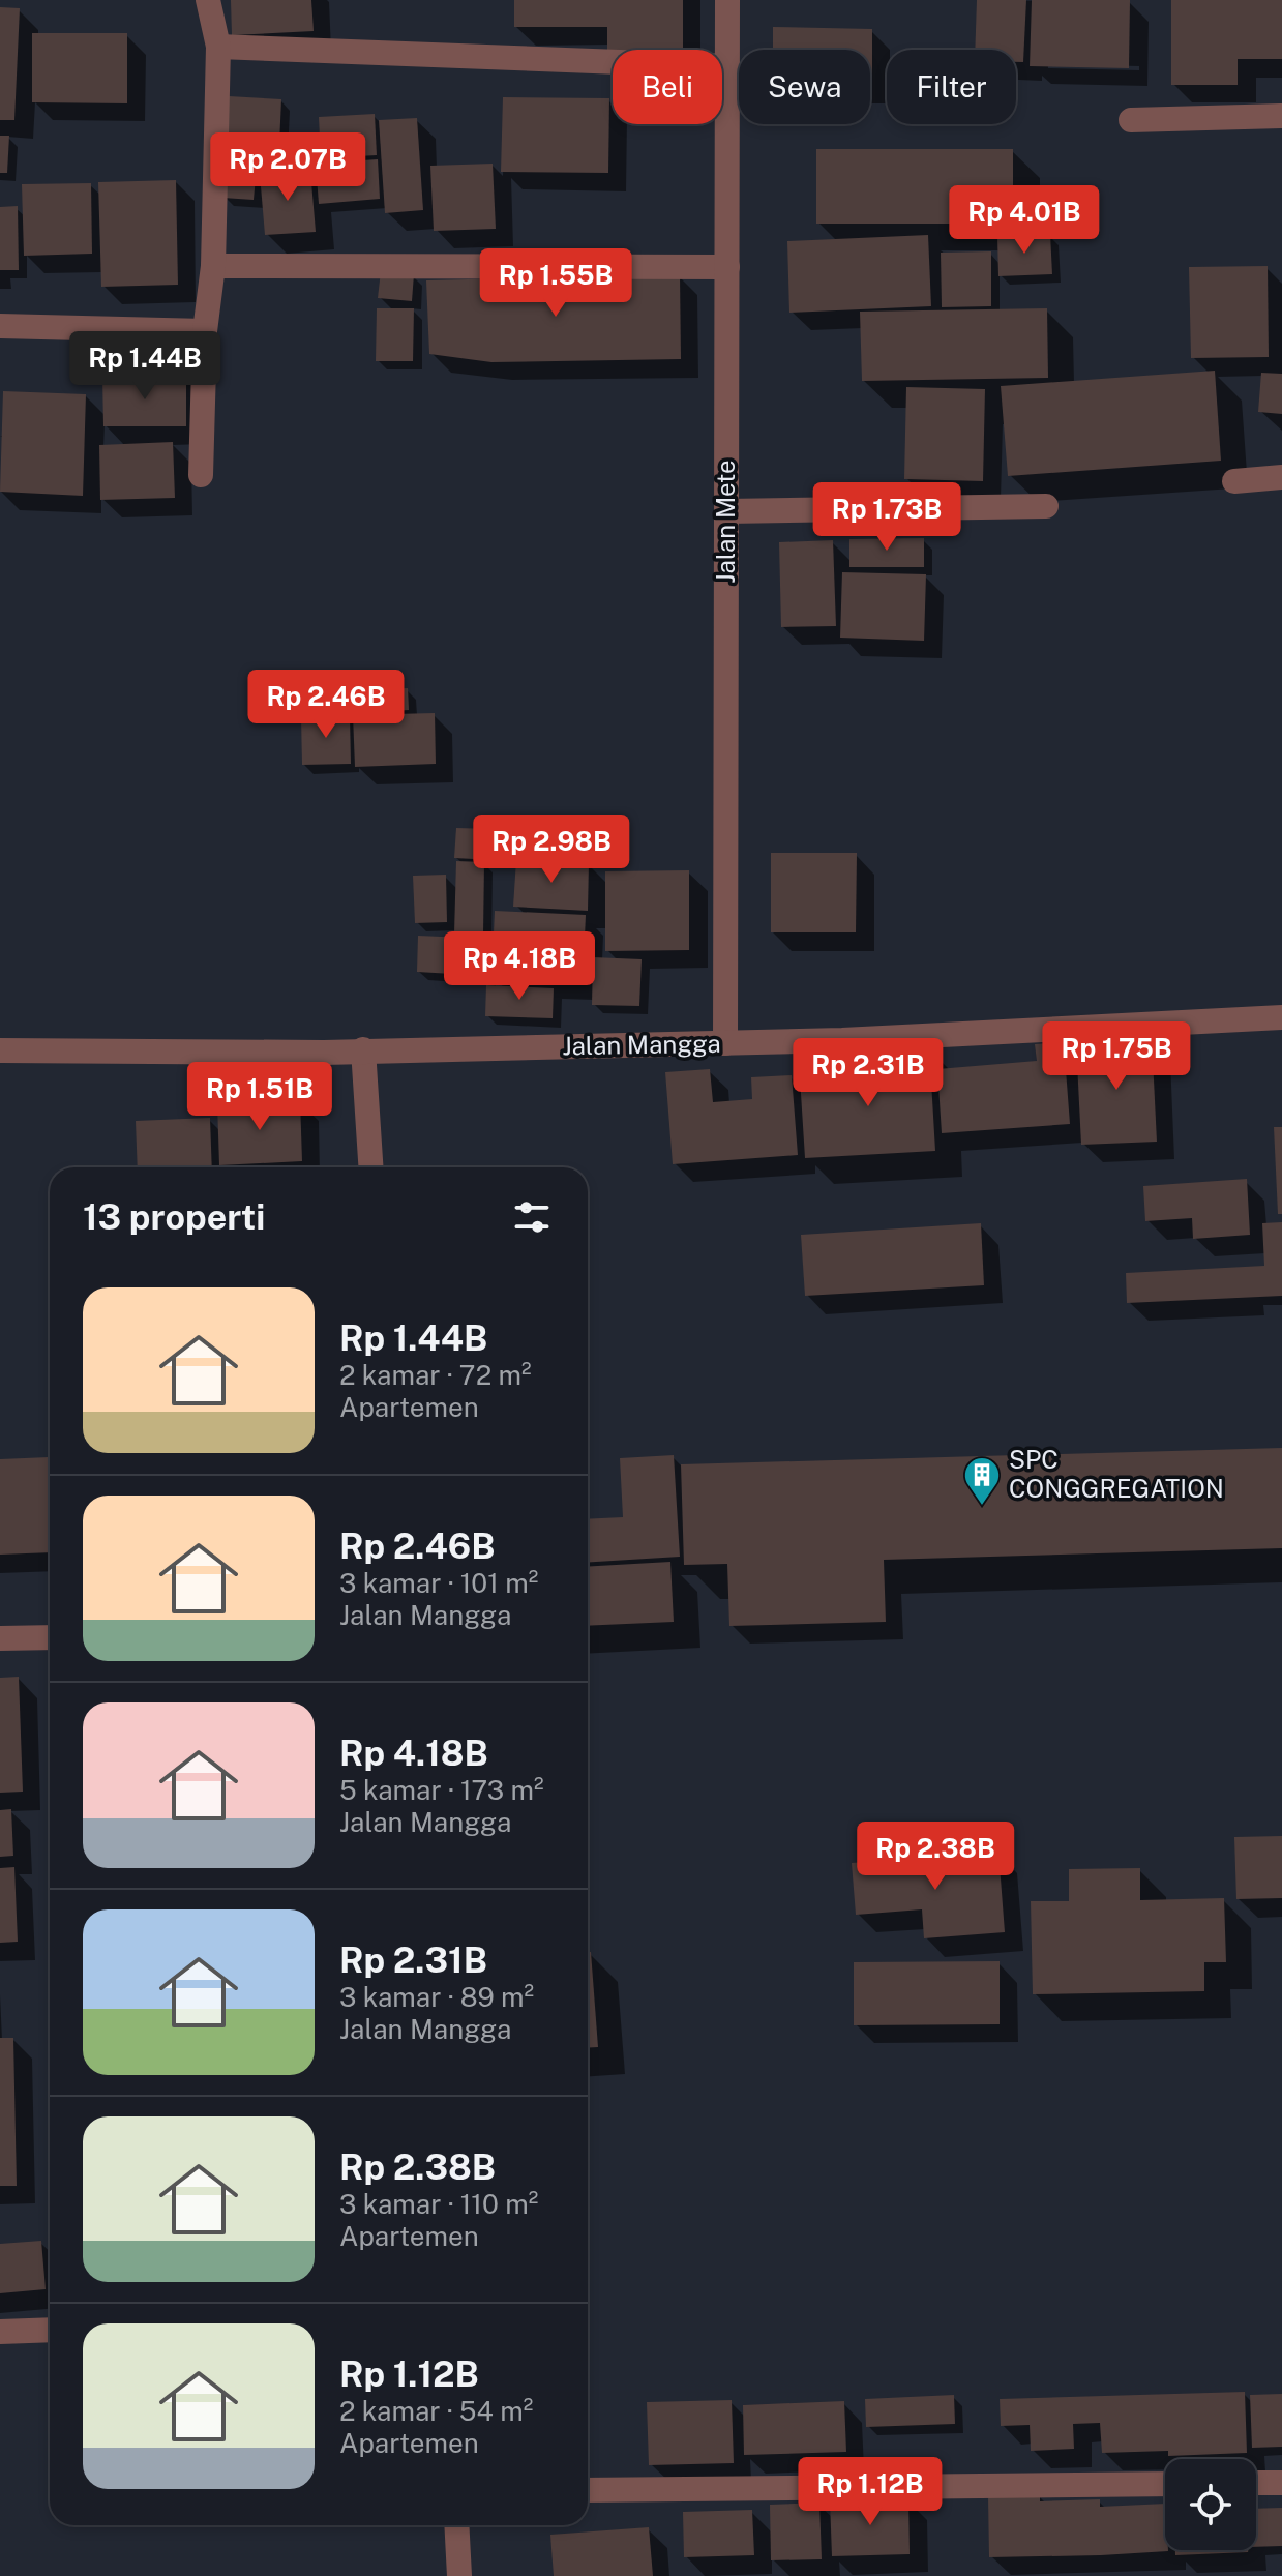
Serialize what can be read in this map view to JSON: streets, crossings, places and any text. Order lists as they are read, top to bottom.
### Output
{
  "streets": {
    "street": ["Jalan Mete", "Jalan Mangga"]
  },
  "crossings": [
    ["Jalan Mete", "Jalan Mangga"]
  ],
  "places": {
    "building": ["SPC CONGGREGATION"]
  },
  "page": {
    "chip": ["Beli", "Sewa", "Filter"],
    "price": [
      "Rp 2.07B",
      "Rp 4.01B",
      "Rp 1.55B",
      "Rp 1.44B",
      "Rp 1.73B",
      "Rp 2.46B",
      "Rp 2.98B",
      "Rp 4.18B",
      "Rp 1.75B",
      "Rp 2.31B",
      "Rp 1.51B",
      "Rp 2.38B",
      "Rp 1.12B"
    ],
    "heading": "13 properti",
    "list": [
      {
        "name": "Rp 1.44B",
        "note": "2 kamar · 72 m² · Apartemen"
      },
      {
        "name": "Rp 2.46B",
        "note": "3 kamar · 101 m² · Jalan Mangga"
      },
      {
        "name": "Rp 4.18B",
        "note": "5 kamar · 173 m² · Jalan Mangga"
      },
      {
        "name": "Rp 2.31B",
        "note": "3 kamar · 89 m² · Jalan Mangga"
      },
      {
        "name": "Rp 2.38B",
        "note": "3 kamar · 110 m² · Apartemen"
      },
      {
        "name": "Rp 1.12B",
        "note": "2 kamar · 54 m² · Apartemen"
      }
    ]
  }
}
